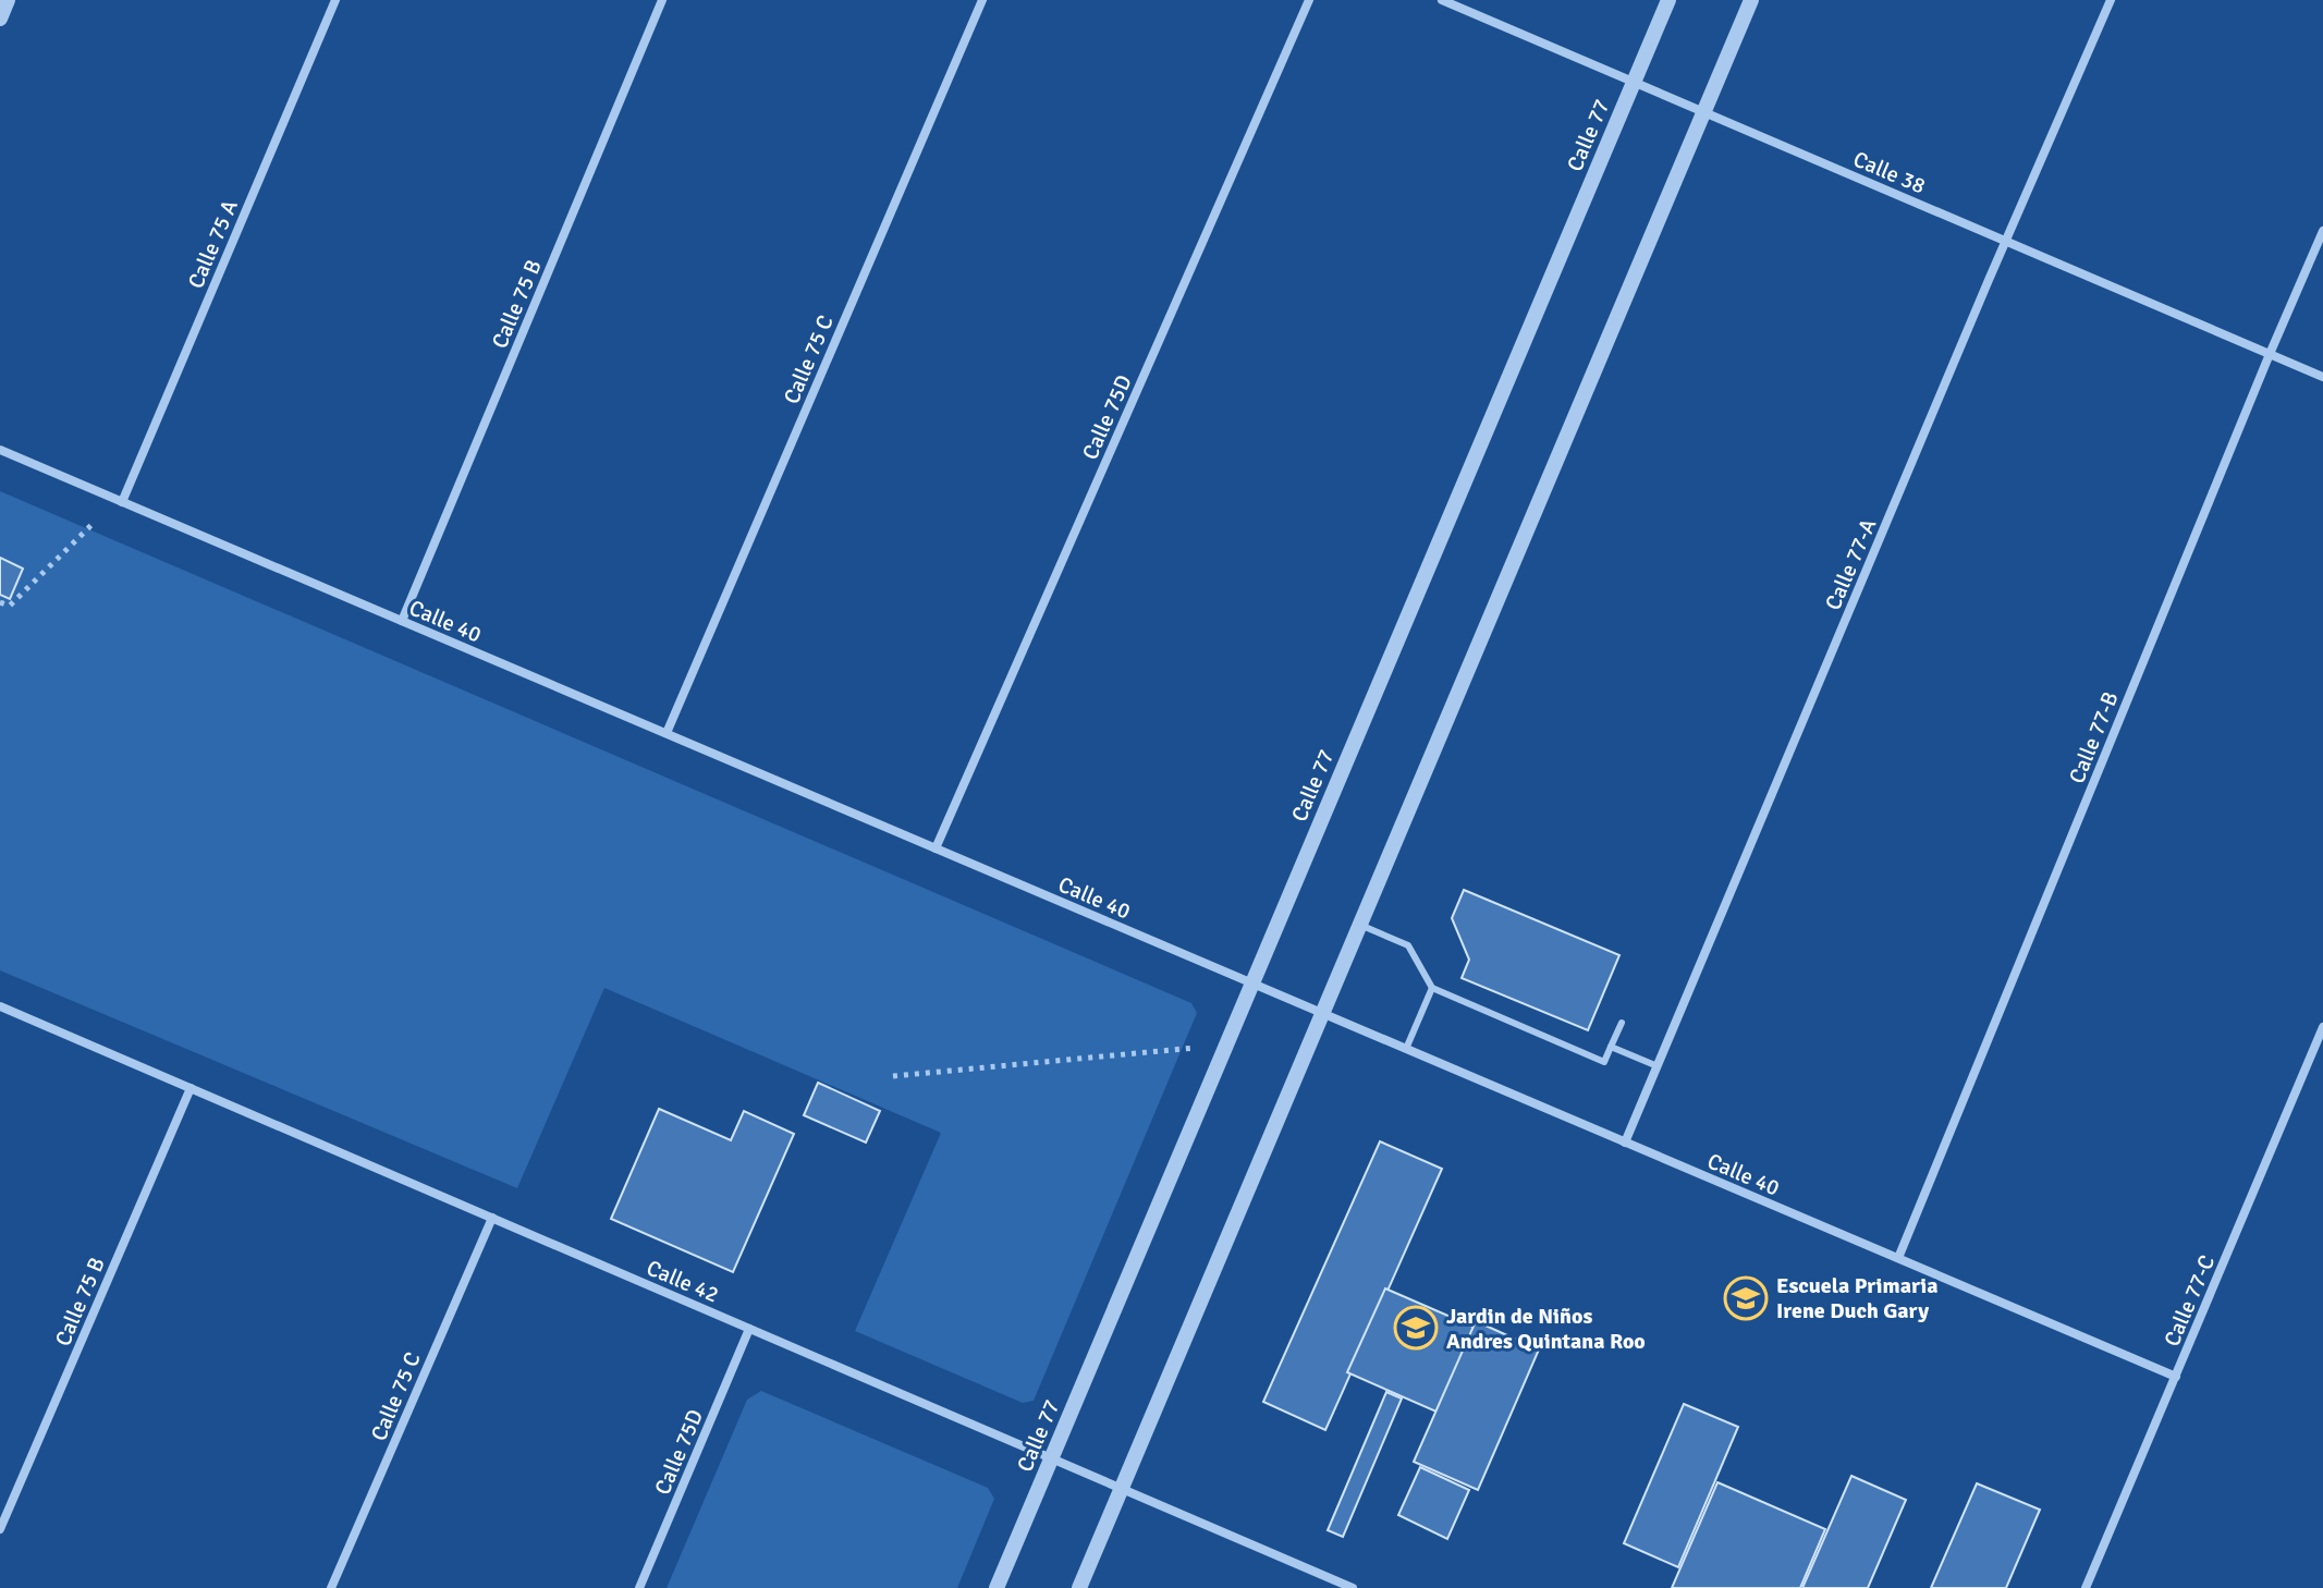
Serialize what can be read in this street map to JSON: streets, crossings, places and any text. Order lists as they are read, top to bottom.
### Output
{
  "streets": {
    "street": [
      "Calle 77",
      "Calle 38",
      "Calle 75 A",
      "Calle 75 B",
      "Calle 75 C",
      "Calle 75D",
      "Calle 77-A",
      "Calle 40",
      "Calle 77-B",
      "Calle 42",
      "Calle 77-C"
    ]
  },
  "crossings": [
    ["Calle 77", "Calle 38"],
    ["Calle 77", "Calle 40"],
    ["Calle 77", "Calle 42"],
    ["Calle 38", "Calle 77-A"],
    ["Calle 38", "Calle 77-B"],
    ["Calle 75 A", "Calle 40"],
    ["Calle 75 B", "Calle 40"],
    ["Calle 75 B", "Calle 42"],
    ["Calle 75 C", "Calle 40"],
    ["Calle 75 C", "Calle 42"],
    ["Calle 75D", "Calle 40"],
    ["Calle 75D", "Calle 42"],
    ["Calle 77-A", "Calle 40"],
    ["Calle 40", "Calle 77-B"],
    ["Calle 40", "Calle 77-C"]
  ],
  "places": {
    "school or university": ["Escuela Primaria Irene Duch Gary", "Jardin de Niños Andres Quintana Roo"]
  }
}
